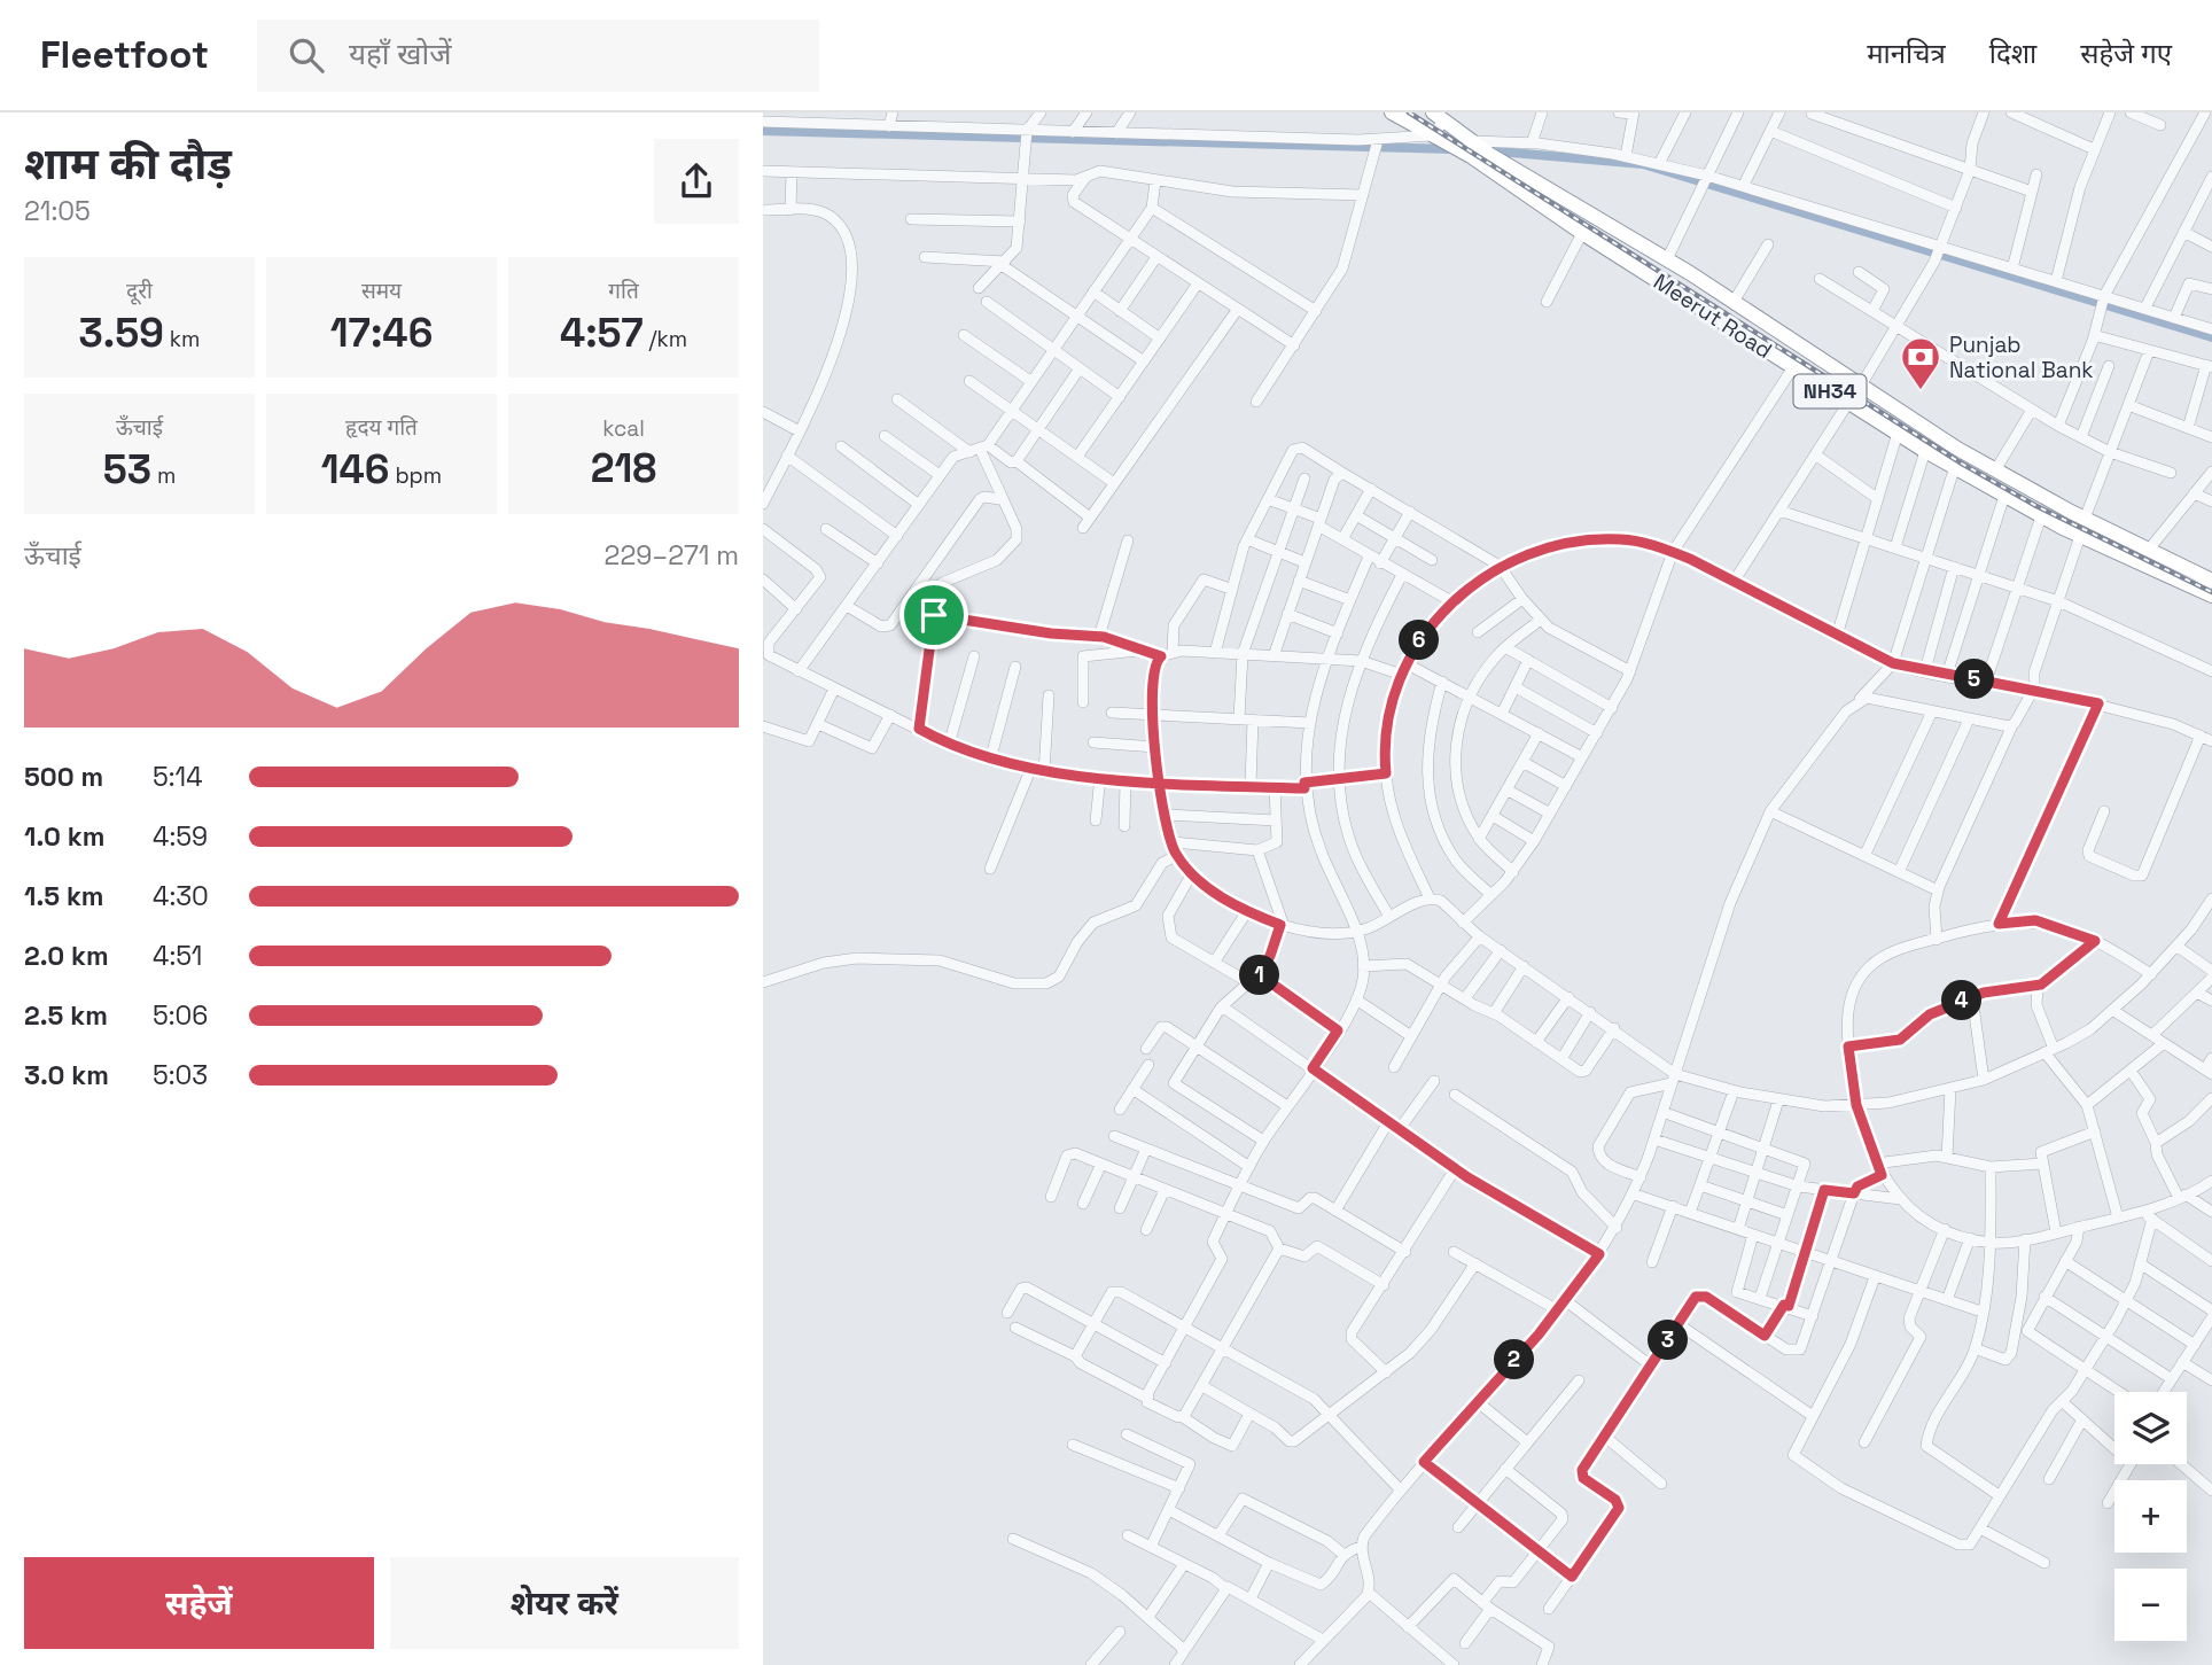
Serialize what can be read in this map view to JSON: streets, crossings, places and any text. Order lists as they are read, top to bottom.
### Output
{
  "streets": {
    "highway": ["Meerut Road", "NH34"]
  },
  "places": {
    "bank": ["Punjab National Bank"]
  },
  "page": {
    "header": "Fleetfoot",
    "search": "यहाँ खोजें",
    "nav": ["मानचित्र", "दिशा", "सहेजे गए"],
    "heading": ["शाम की दौड़", "21:05"],
    "stats": [
      ["दूरी", "3.59 km"],
      ["समय", "17:46"],
      ["गति", "4:57 /km"],
      ["ऊँचाई", "53 m"],
      ["हृदय गति", "146 bpm"],
      ["kcal", "218"]
    ],
    "chart": ["ऊँचाई", "229–271 m"],
    "pins": [
      "6",
      "5",
      "1",
      "4",
      "3",
      "2"
    ],
    "list": [
      {
        "name": "500 m",
        "note": "5:14"
      },
      {
        "name": "1.0 km",
        "note": "4:59"
      },
      {
        "name": "1.5 km",
        "note": "4:30"
      },
      {
        "name": "2.0 km",
        "note": "4:51"
      },
      {
        "name": "2.5 km",
        "note": "5:06"
      },
      {
        "name": "3.0 km",
        "note": "5:03"
      }
    ],
    "map_buttons": ["+", "−"],
    "buttons": ["सहेजें", "शेयर करें"]
  }
}
